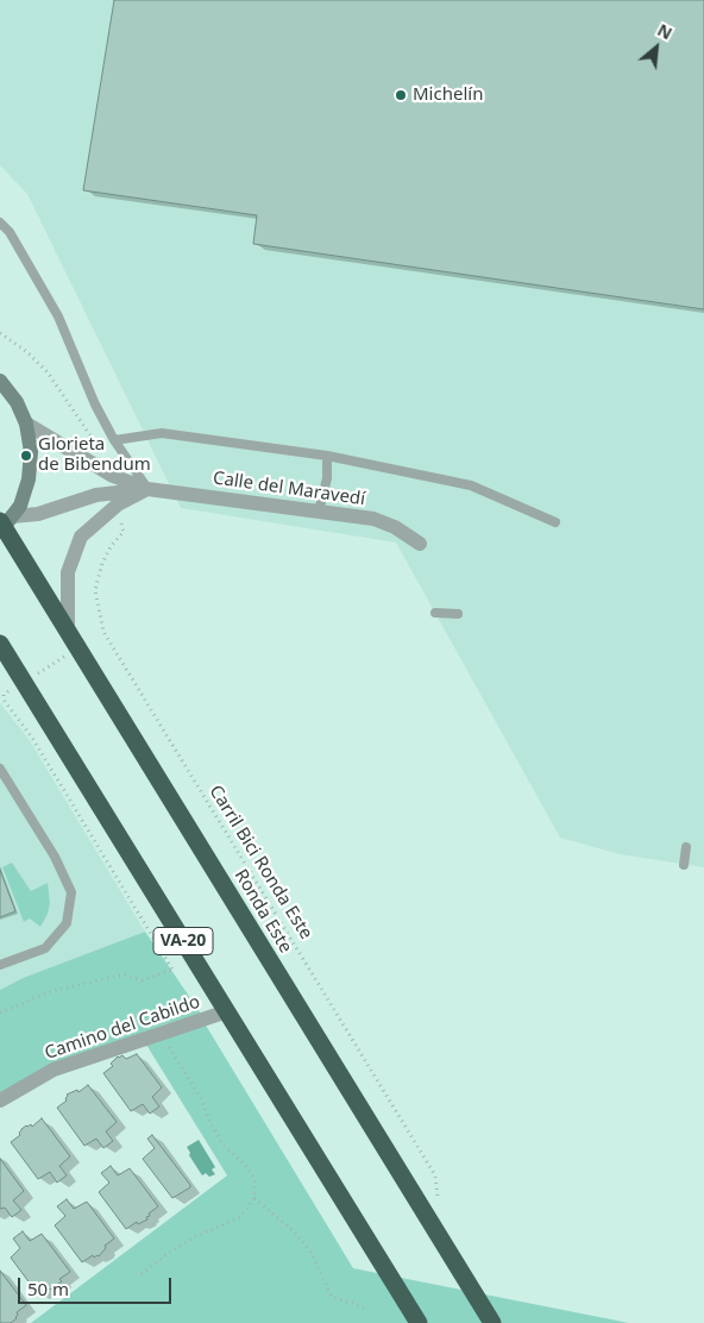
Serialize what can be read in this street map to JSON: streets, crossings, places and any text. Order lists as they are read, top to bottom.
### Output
{
  "streets": {
    "highway": ["Ronda Este", "VA-20"],
    "street": ["Calle del Maravedí", "Camino del Cabildo"],
    "path": ["Carril Bici Ronda Este"]
  },
  "crossings": [
    ["Calle del Maravedí", "Ronda Este"],
    ["Carril Bici Ronda Este", "Ronda Este"],
    ["VA-20", "Camino del Cabildo"]
  ],
  "places": ["Michelín", "Glorieta de Bibendum"],
  "scale_bar": "50 m",
  "north": "top right"
}
